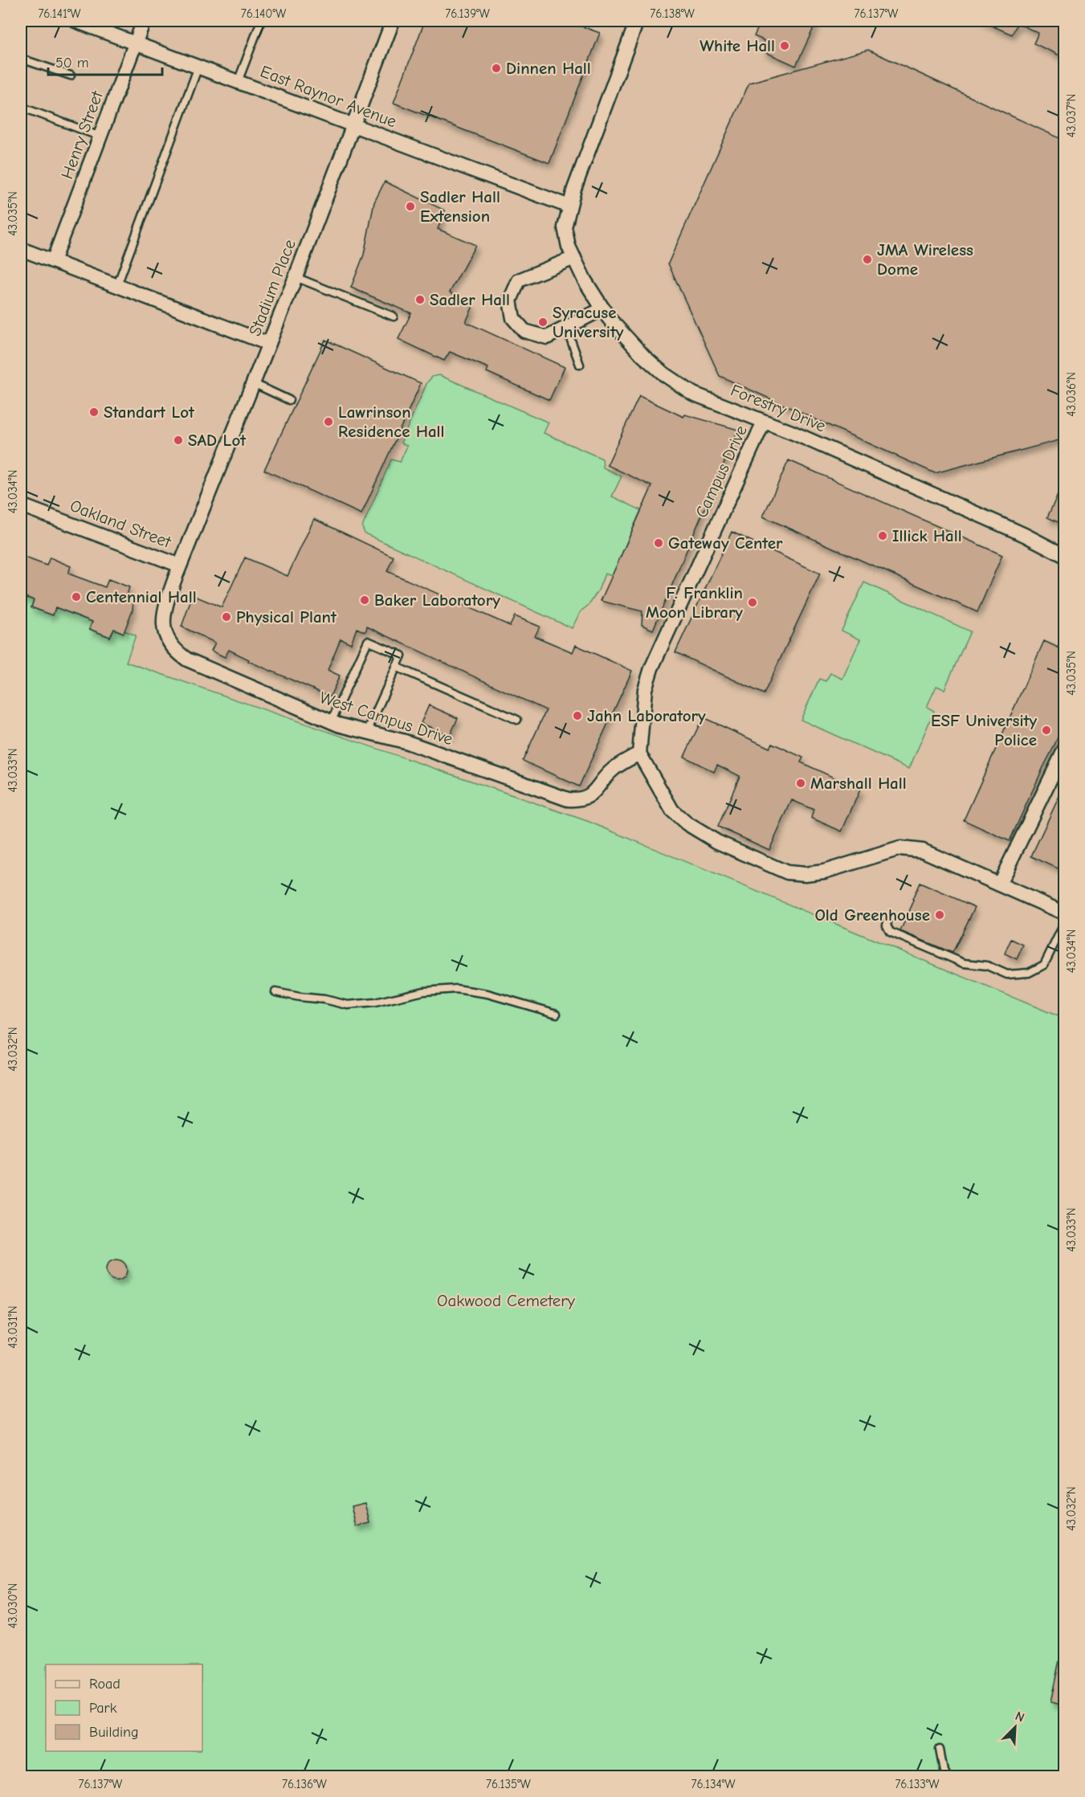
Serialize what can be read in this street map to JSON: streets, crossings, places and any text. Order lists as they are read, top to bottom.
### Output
{
  "streets": {
    "street": [
      "East Raynor Avenue",
      "Henry Street",
      "Stadium Place",
      "Forestry Drive",
      "Campus Drive",
      "Oakland Street",
      "West Campus Drive"
    ]
  },
  "crossings": [
    ["East Raynor Avenue", "Henry Street"],
    ["East Raynor Avenue", "Stadium Place"],
    ["East Raynor Avenue", "Forestry Drive"],
    ["Stadium Place", "Oakland Street"],
    ["Stadium Place", "West Campus Drive"],
    ["Forestry Drive", "Campus Drive"],
    ["Campus Drive", "West Campus Drive"],
    ["Oakland Street", "West Campus Drive"]
  ],
  "parks": ["Oakwood Cemetery"],
  "places": [
    "White Hall",
    "Dinnen Hall",
    "Sadler Hall Extension",
    "JMA Wireless Dome",
    "Sadler Hall",
    "Syracuse University",
    "Standart Lot",
    "Lawrinson Residence Hall",
    "SAD Lot",
    "Illick Hall",
    "Gateway Center",
    "Centennial Hall",
    "Baker Laboratory",
    "F. Franklin Moon Library",
    "Physical Plant",
    "Jahn Laboratory",
    "ESF University Police",
    "Marshall Hall",
    "Old Greenhouse"
  ],
  "legend": ["Road", "Park", "Building"],
  "scale_bar": "50 m",
  "north": "top right",
  "coordinates": [
    "76.141°W",
    "76.140°W",
    "76.139°W",
    "76.138°W",
    "76.137°W",
    "43.037°N",
    "43.035°N",
    "43.036°N",
    "43.034°N",
    "43.033°N",
    "43.032°N",
    "43.031°N",
    "43.030°N",
    "76.136°W",
    "76.135°W",
    "76.134°W",
    "76.133°W"
  ]
}
